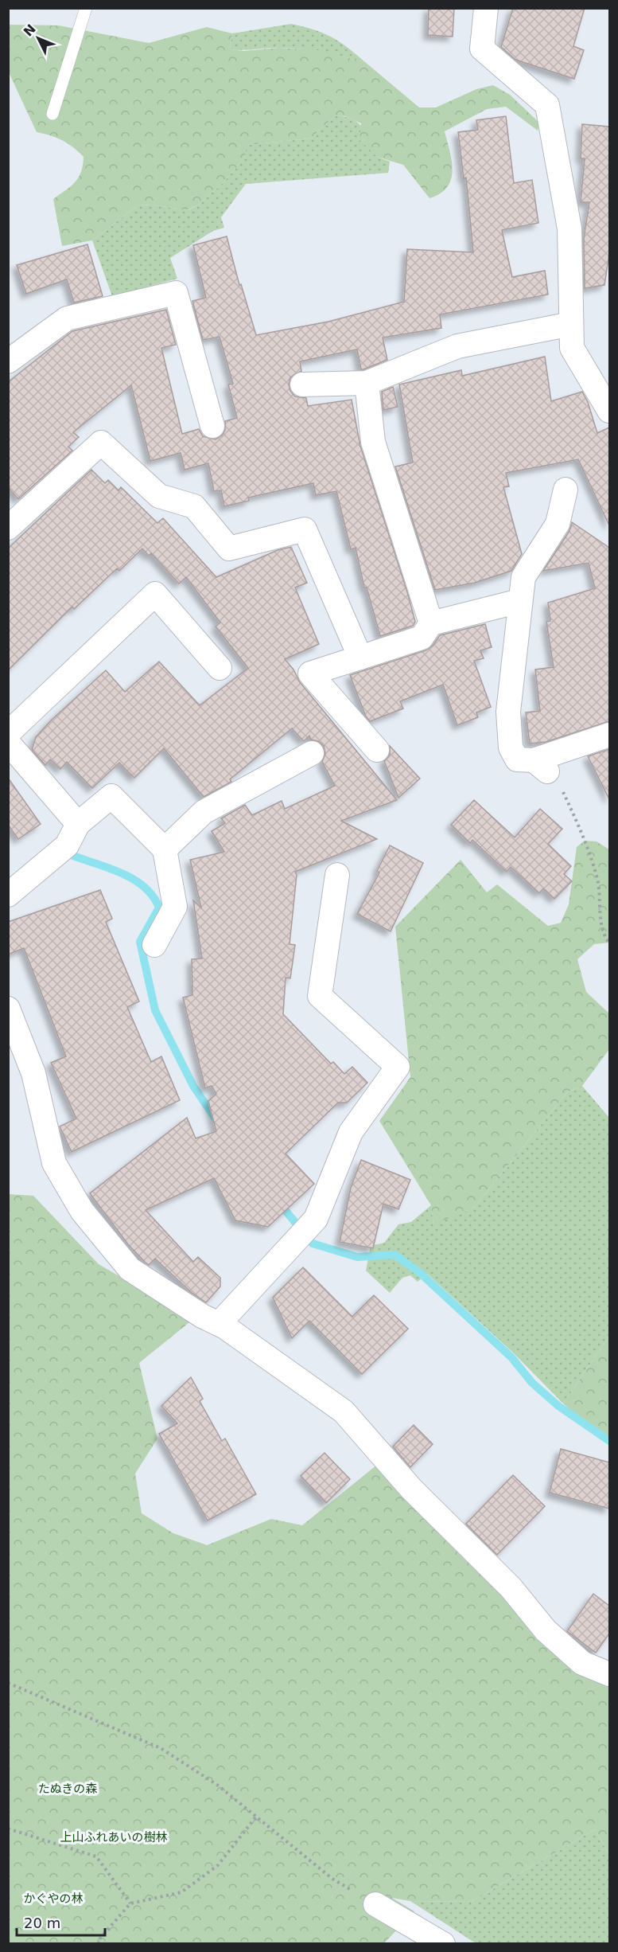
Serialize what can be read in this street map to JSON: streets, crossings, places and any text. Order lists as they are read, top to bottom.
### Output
{
  "parks": ["たぬきの森", "上山ふれあいの樹林", "かぐやの林"],
  "scale_bar": "20 m",
  "north": "top left"
}
